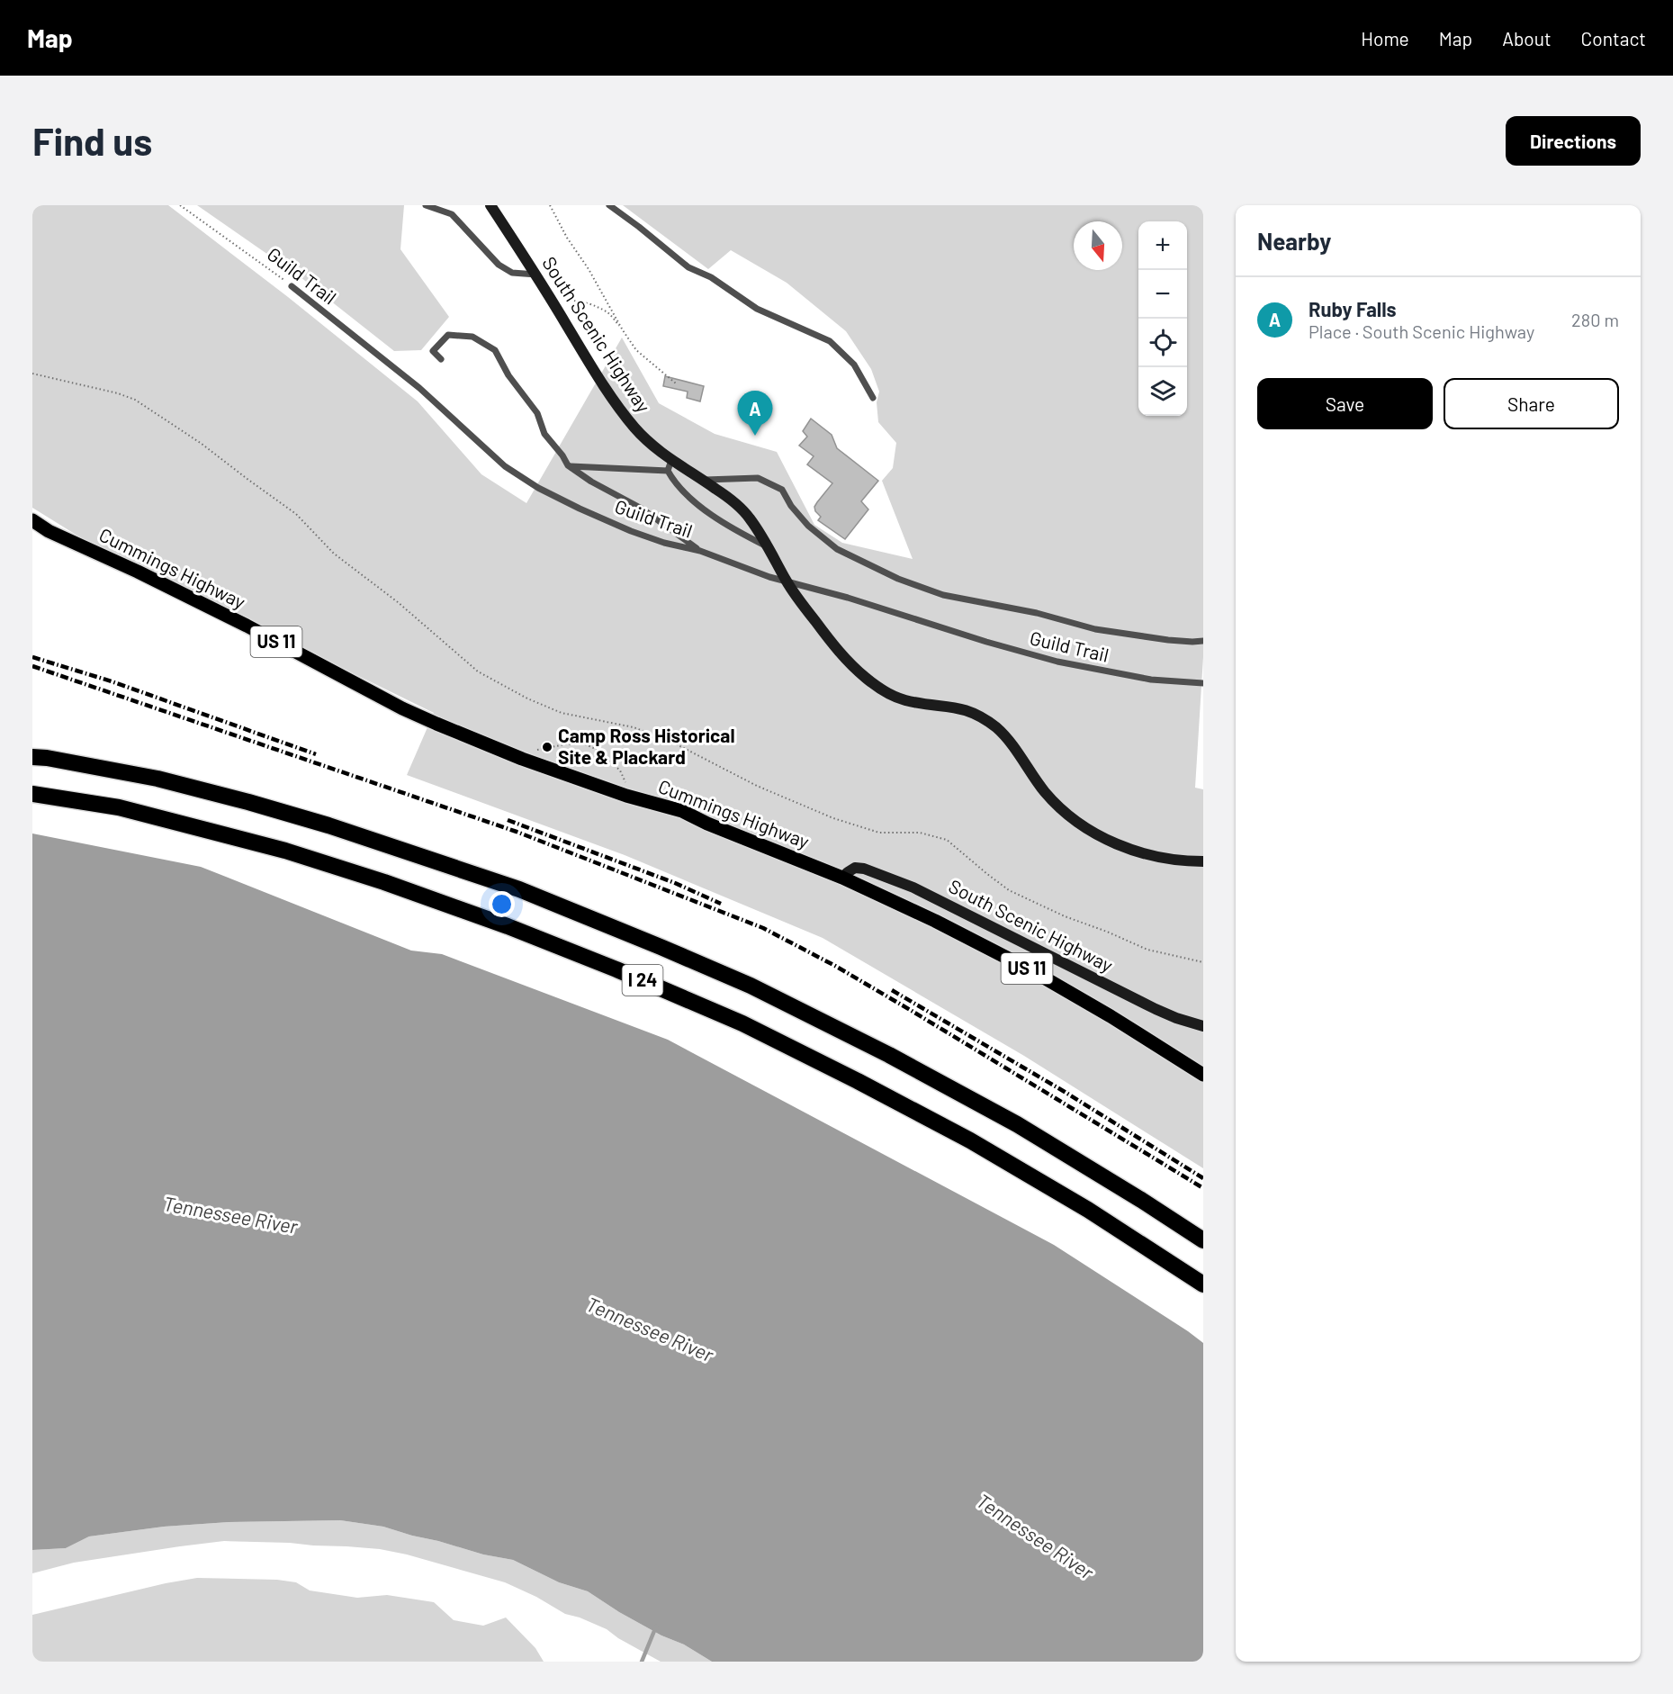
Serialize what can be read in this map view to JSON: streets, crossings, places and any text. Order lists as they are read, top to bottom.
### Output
{
  "streets": {
    "highway": ["I 24"],
    "main road": ["South Scenic Highway", "Cummings Highway", "US 11"],
    "lane": ["Guild Trail"]
  },
  "crossings": [
    ["Guild Trail", "South Scenic Highway"],
    ["South Scenic Highway", "Cummings Highway"]
  ],
  "water": ["Tennessee River"],
  "places": ["Camp Ross Historical Site & Plackard"],
  "north": "bottom",
  "page": {
    "header": "Map",
    "nav": [
      "Home",
      "Map",
      "About",
      "Contact"
    ],
    "buttons": [
      "Directions",
      ["Save", "Share"]
    ],
    "title": "Find us",
    "heading": "Nearby",
    "map_buttons": ["+", "−"],
    "list": [
      {
        "mark": "A",
        "name": "Ruby Falls",
        "note": "Place · South Scenic Highway",
        "value": "280 m"
      }
    ],
    "pins": "A"
  }
}
